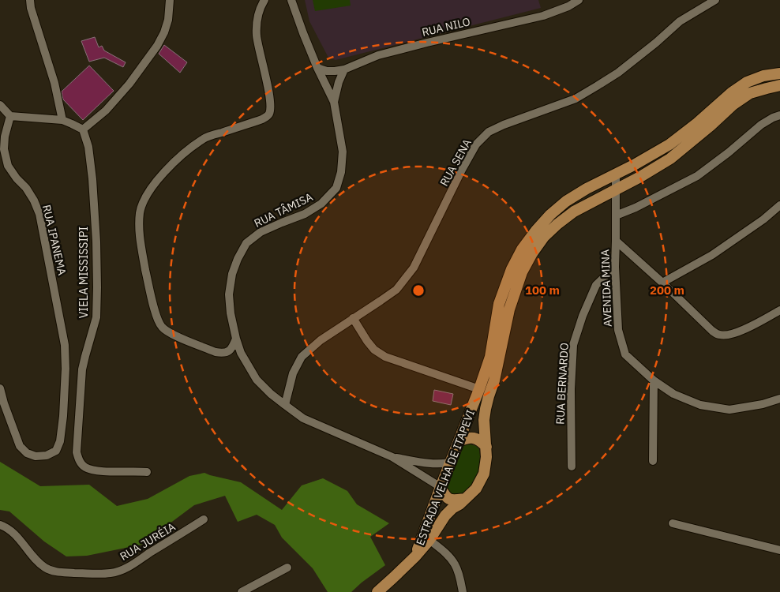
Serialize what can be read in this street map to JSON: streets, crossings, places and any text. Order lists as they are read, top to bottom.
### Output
{
  "streets": {
    "main road": ["ESTRADA VELHA DE ITAPEVI"],
    "street": [
      "RUA NILO",
      "RUA SENA",
      "RUA TÂMISA",
      "RUA IPANEMA",
      "VIELA MISSISSIPI",
      "AVENIDA MINA",
      "RUA BERNARDO",
      "RUA JURÉIA"
    ]
  },
  "crossings": [
    ["RUA NILO", "RUA TÂMISA"],
    ["RUA SENA", "RUA TÂMISA"],
    ["RUA TÂMISA", "ESTRADA VELHA DE ITAPEVI"],
    ["AVENIDA MINA", "RUA BERNARDO"],
    ["AVENIDA MINA", "ESTRADA VELHA DE ITAPEVI"]
  ],
  "rings": ["100 m", "200 m"]
}
